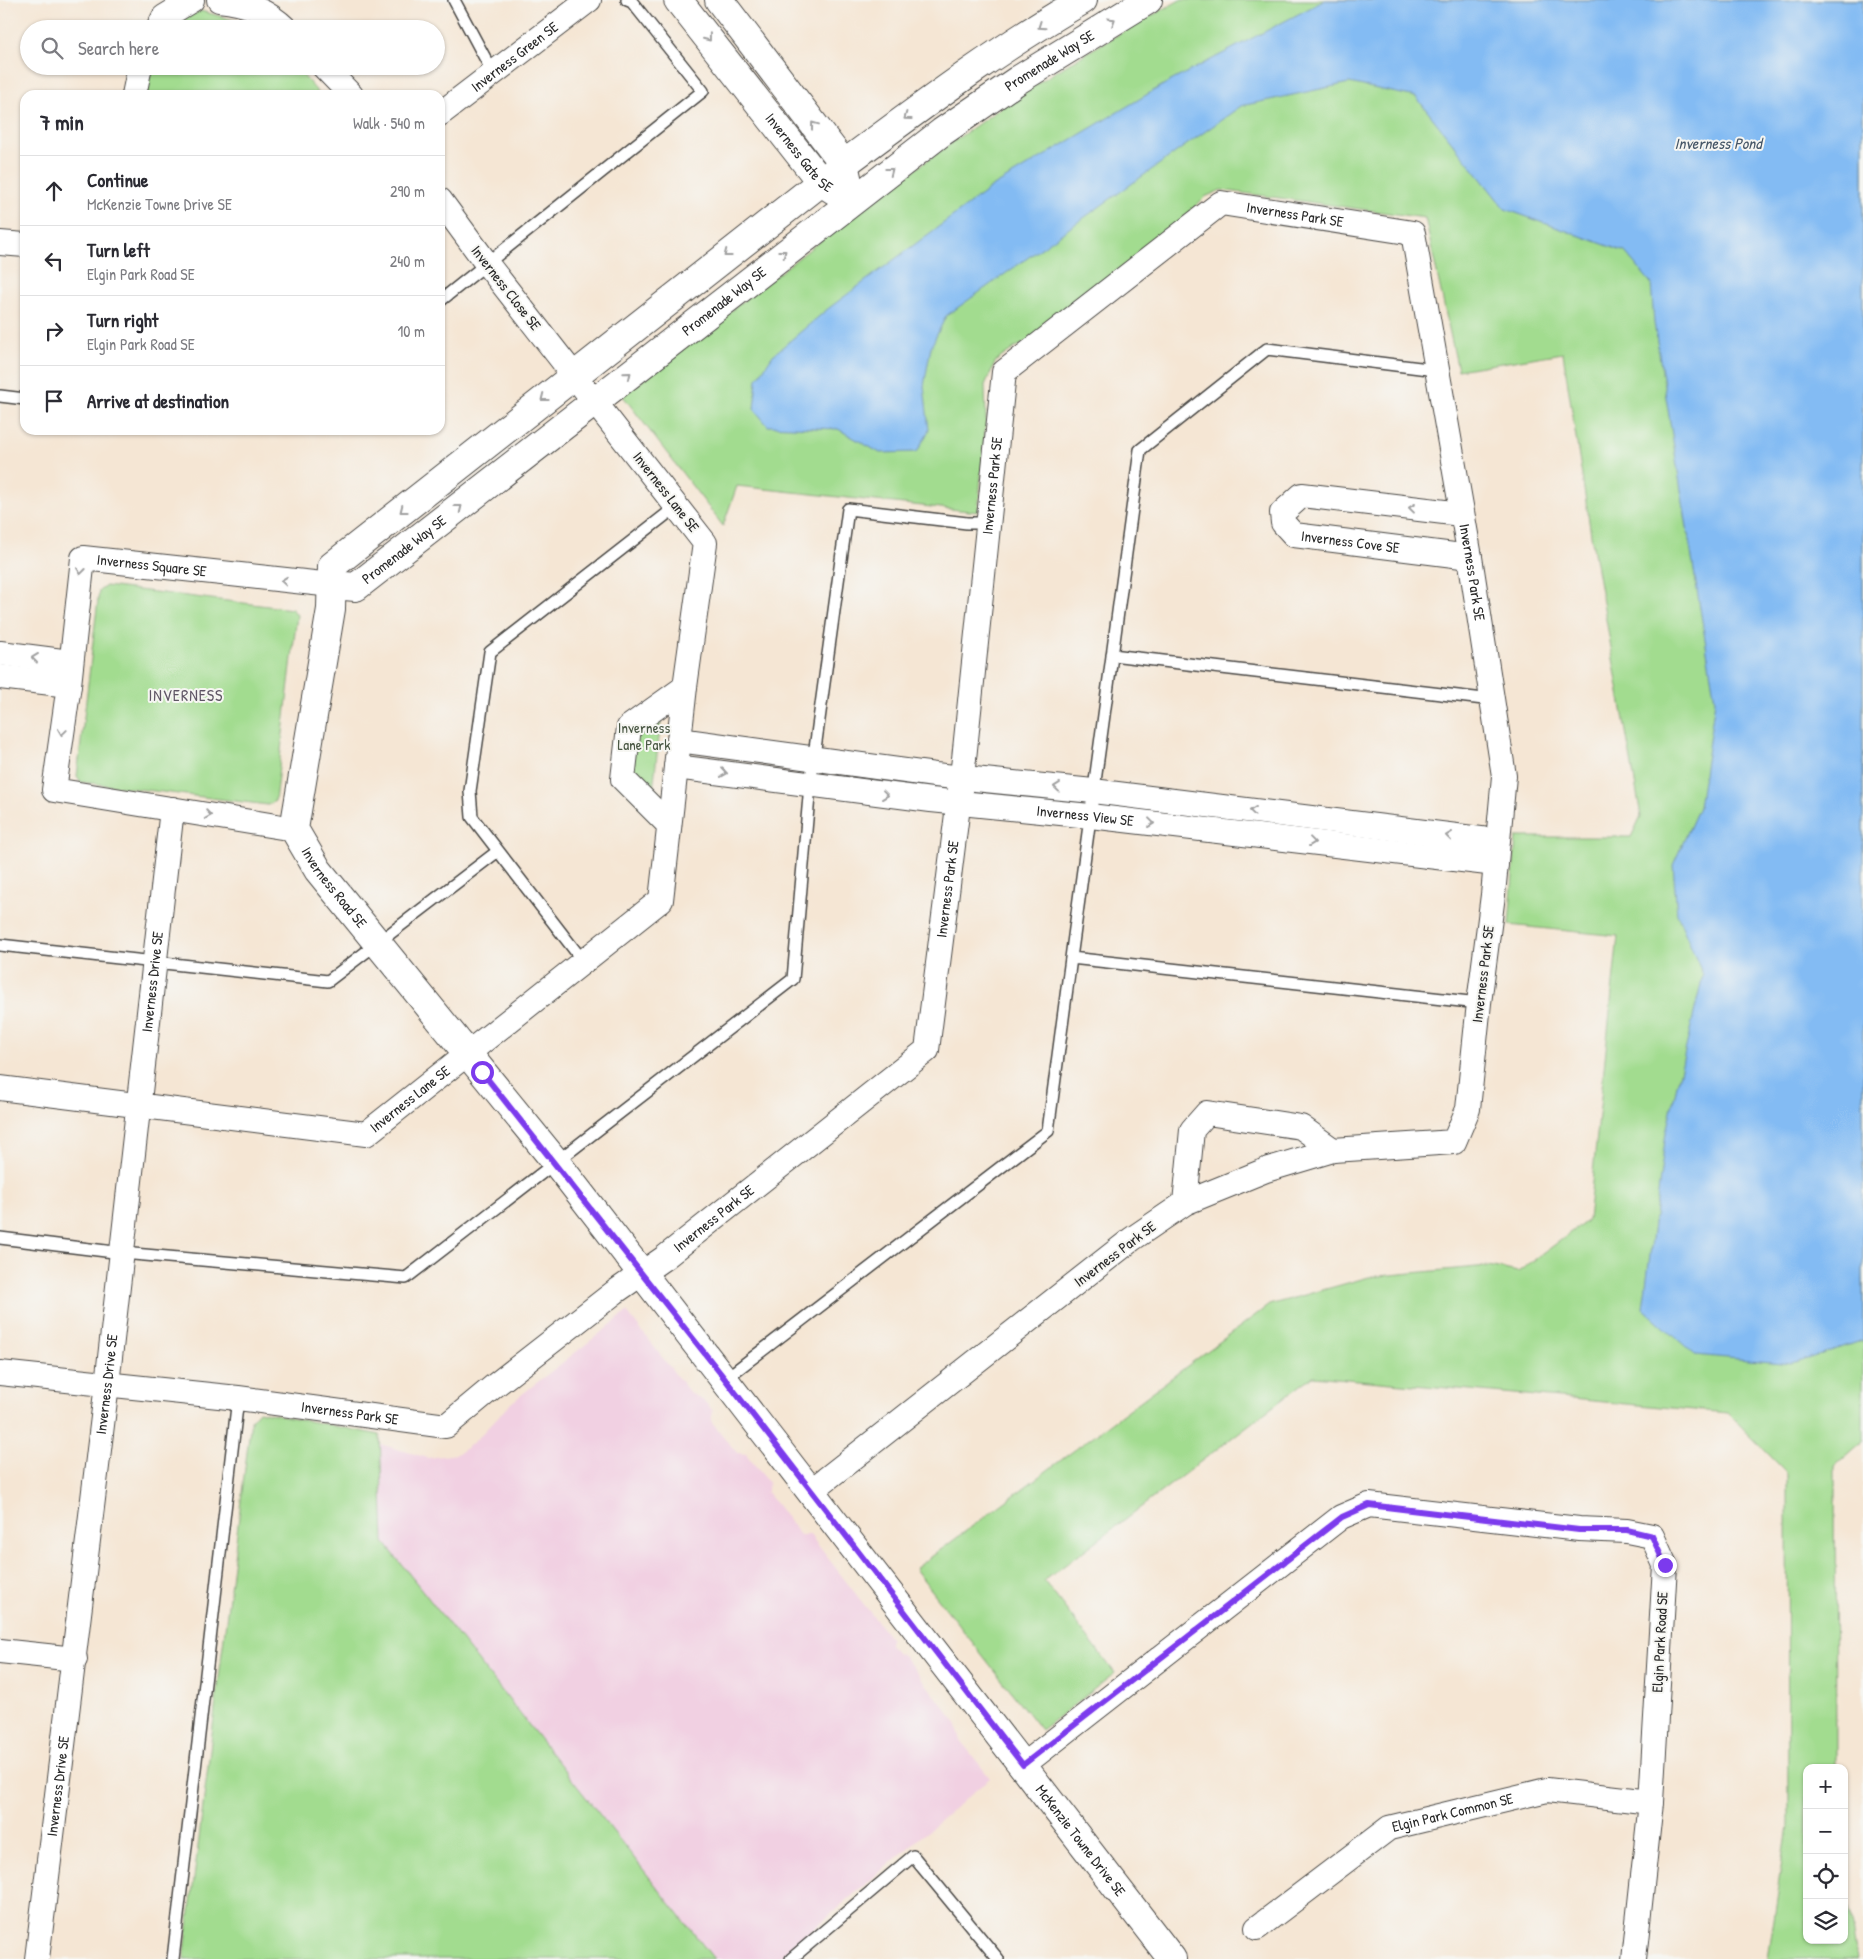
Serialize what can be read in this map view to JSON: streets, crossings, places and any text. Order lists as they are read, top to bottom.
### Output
{
  "streets": {
    "street": [
      "Inverness Green SE",
      "Promenade Way SE",
      "Inverness Gate SE",
      "Inverness Park SE",
      "Inverness Close SE",
      "Inverness Lane SE",
      "Inverness Cove SE",
      "Inverness Square SE",
      "Inverness View SE",
      "Inverness Road SE",
      "Inverness Drive SE",
      "Elgin Park Road SE",
      "Elgin Park Common SE",
      "McKenzie Towne Drive SE"
    ]
  },
  "crossings": [
    ["Promenade Way SE", "Inverness Gate SE"],
    ["Promenade Way SE", "Inverness Lane SE"],
    ["Promenade Way SE", "Inverness Square SE"],
    ["Inverness Park SE", "Inverness Cove SE"],
    ["Inverness Park SE", "Inverness View SE"],
    ["Inverness Park SE", "Inverness Drive SE"],
    ["Inverness Park SE", "McKenzie Towne Drive SE"],
    ["Inverness Close SE", "Inverness Lane SE"],
    ["Inverness Lane SE", "Inverness View SE"],
    ["Inverness Lane SE", "Inverness Drive SE"],
    ["Inverness Lane SE", "McKenzie Towne Drive SE"],
    ["Inverness Square SE", "Inverness Road SE"],
    ["Inverness Square SE", "Inverness Drive SE"],
    ["Inverness Road SE", "McKenzie Towne Drive SE"],
    ["Elgin Park Road SE", "Elgin Park Common SE"],
    ["Elgin Park Road SE", "McKenzie Towne Drive SE"]
  ],
  "districts": ["INVERNESS"],
  "water": ["Inverness Pond"],
  "parks": ["Inverness Lane Park"],
  "page": {
    "search": "Search here",
    "heading": ["7 min", "Walk · 540 m"],
    "list": [
      ["Continue", "McKenzie Towne Drive SE", "290 m"],
      ["Turn left", "Elgin Park Road SE", "240 m"],
      ["Turn right", "Elgin Park Road SE", "10 m"],
      "Arrive at destination"
    ],
    "map_buttons": ["+", "−"]
  }
}
